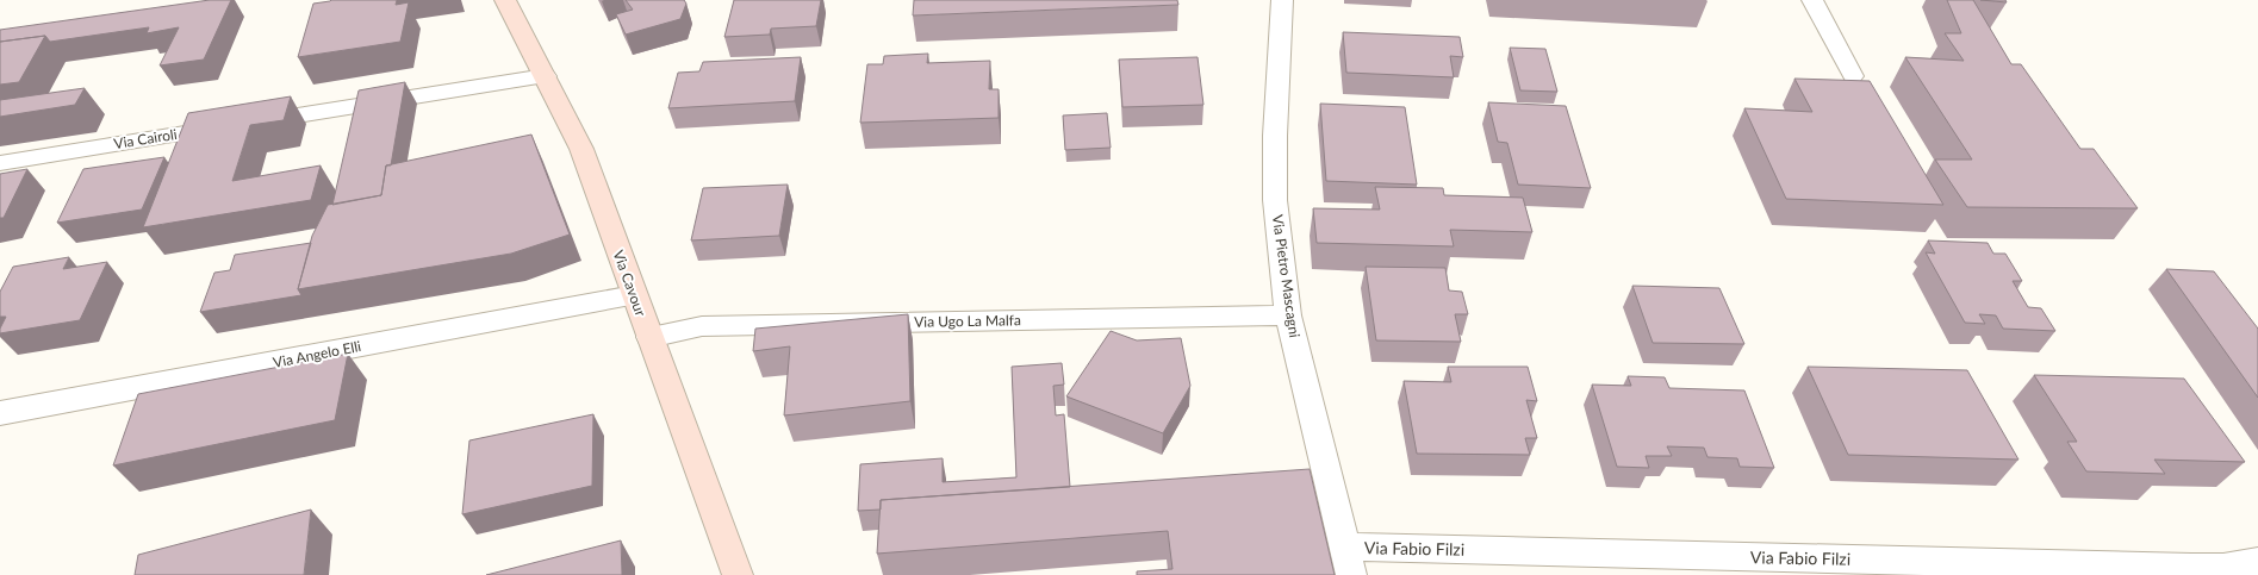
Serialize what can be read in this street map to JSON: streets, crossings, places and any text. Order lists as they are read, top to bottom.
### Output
{
  "streets": {
    "street": [
      "Via Cairoli",
      "Via Pietro Mascagni",
      "Via Cavour",
      "Via Ugo La Malfa",
      "Via Angelo Elli",
      "Via Fabio Filzi"
    ]
  },
  "crossings": [
    ["Via Cairoli", "Via Cavour"],
    ["Via Pietro Mascagni", "Via Ugo La Malfa"],
    ["Via Pietro Mascagni", "Via Fabio Filzi"],
    ["Via Cavour", "Via Ugo La Malfa"],
    ["Via Cavour", "Via Angelo Elli"]
  ]
}
